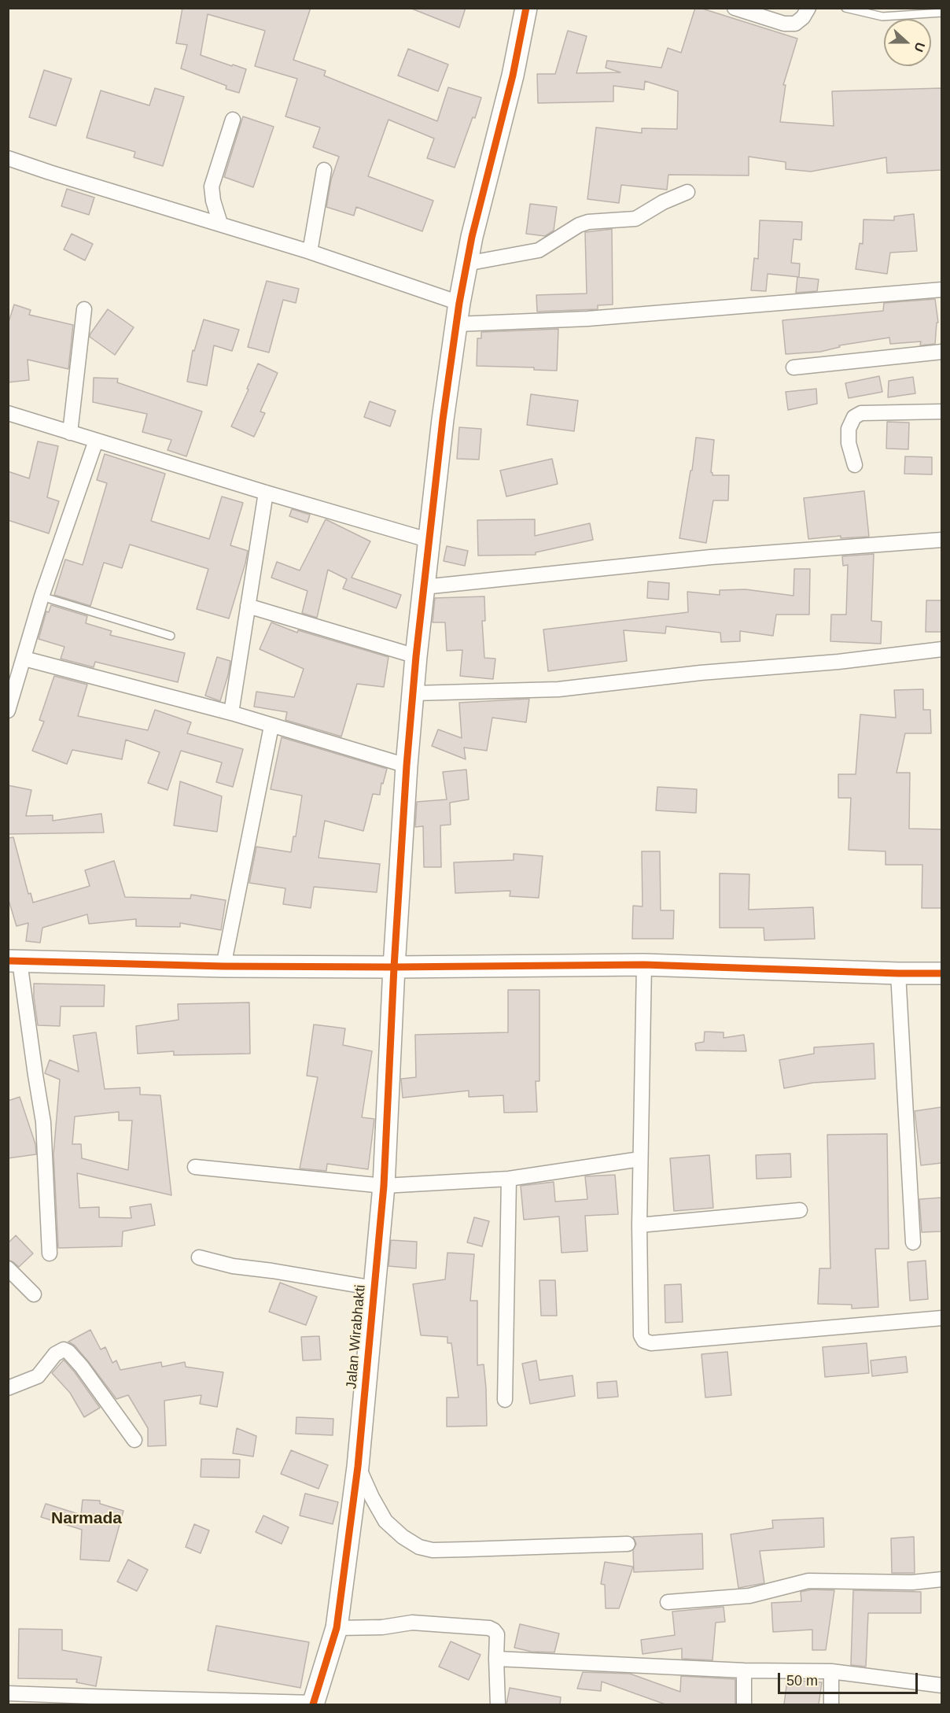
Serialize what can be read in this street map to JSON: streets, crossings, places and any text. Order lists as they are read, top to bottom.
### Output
{
  "streets": {
    "street": ["Jalan Wirabhakti"]
  },
  "districts": ["Narmada"],
  "scale_bar": "50 m",
  "north": "right"
}
